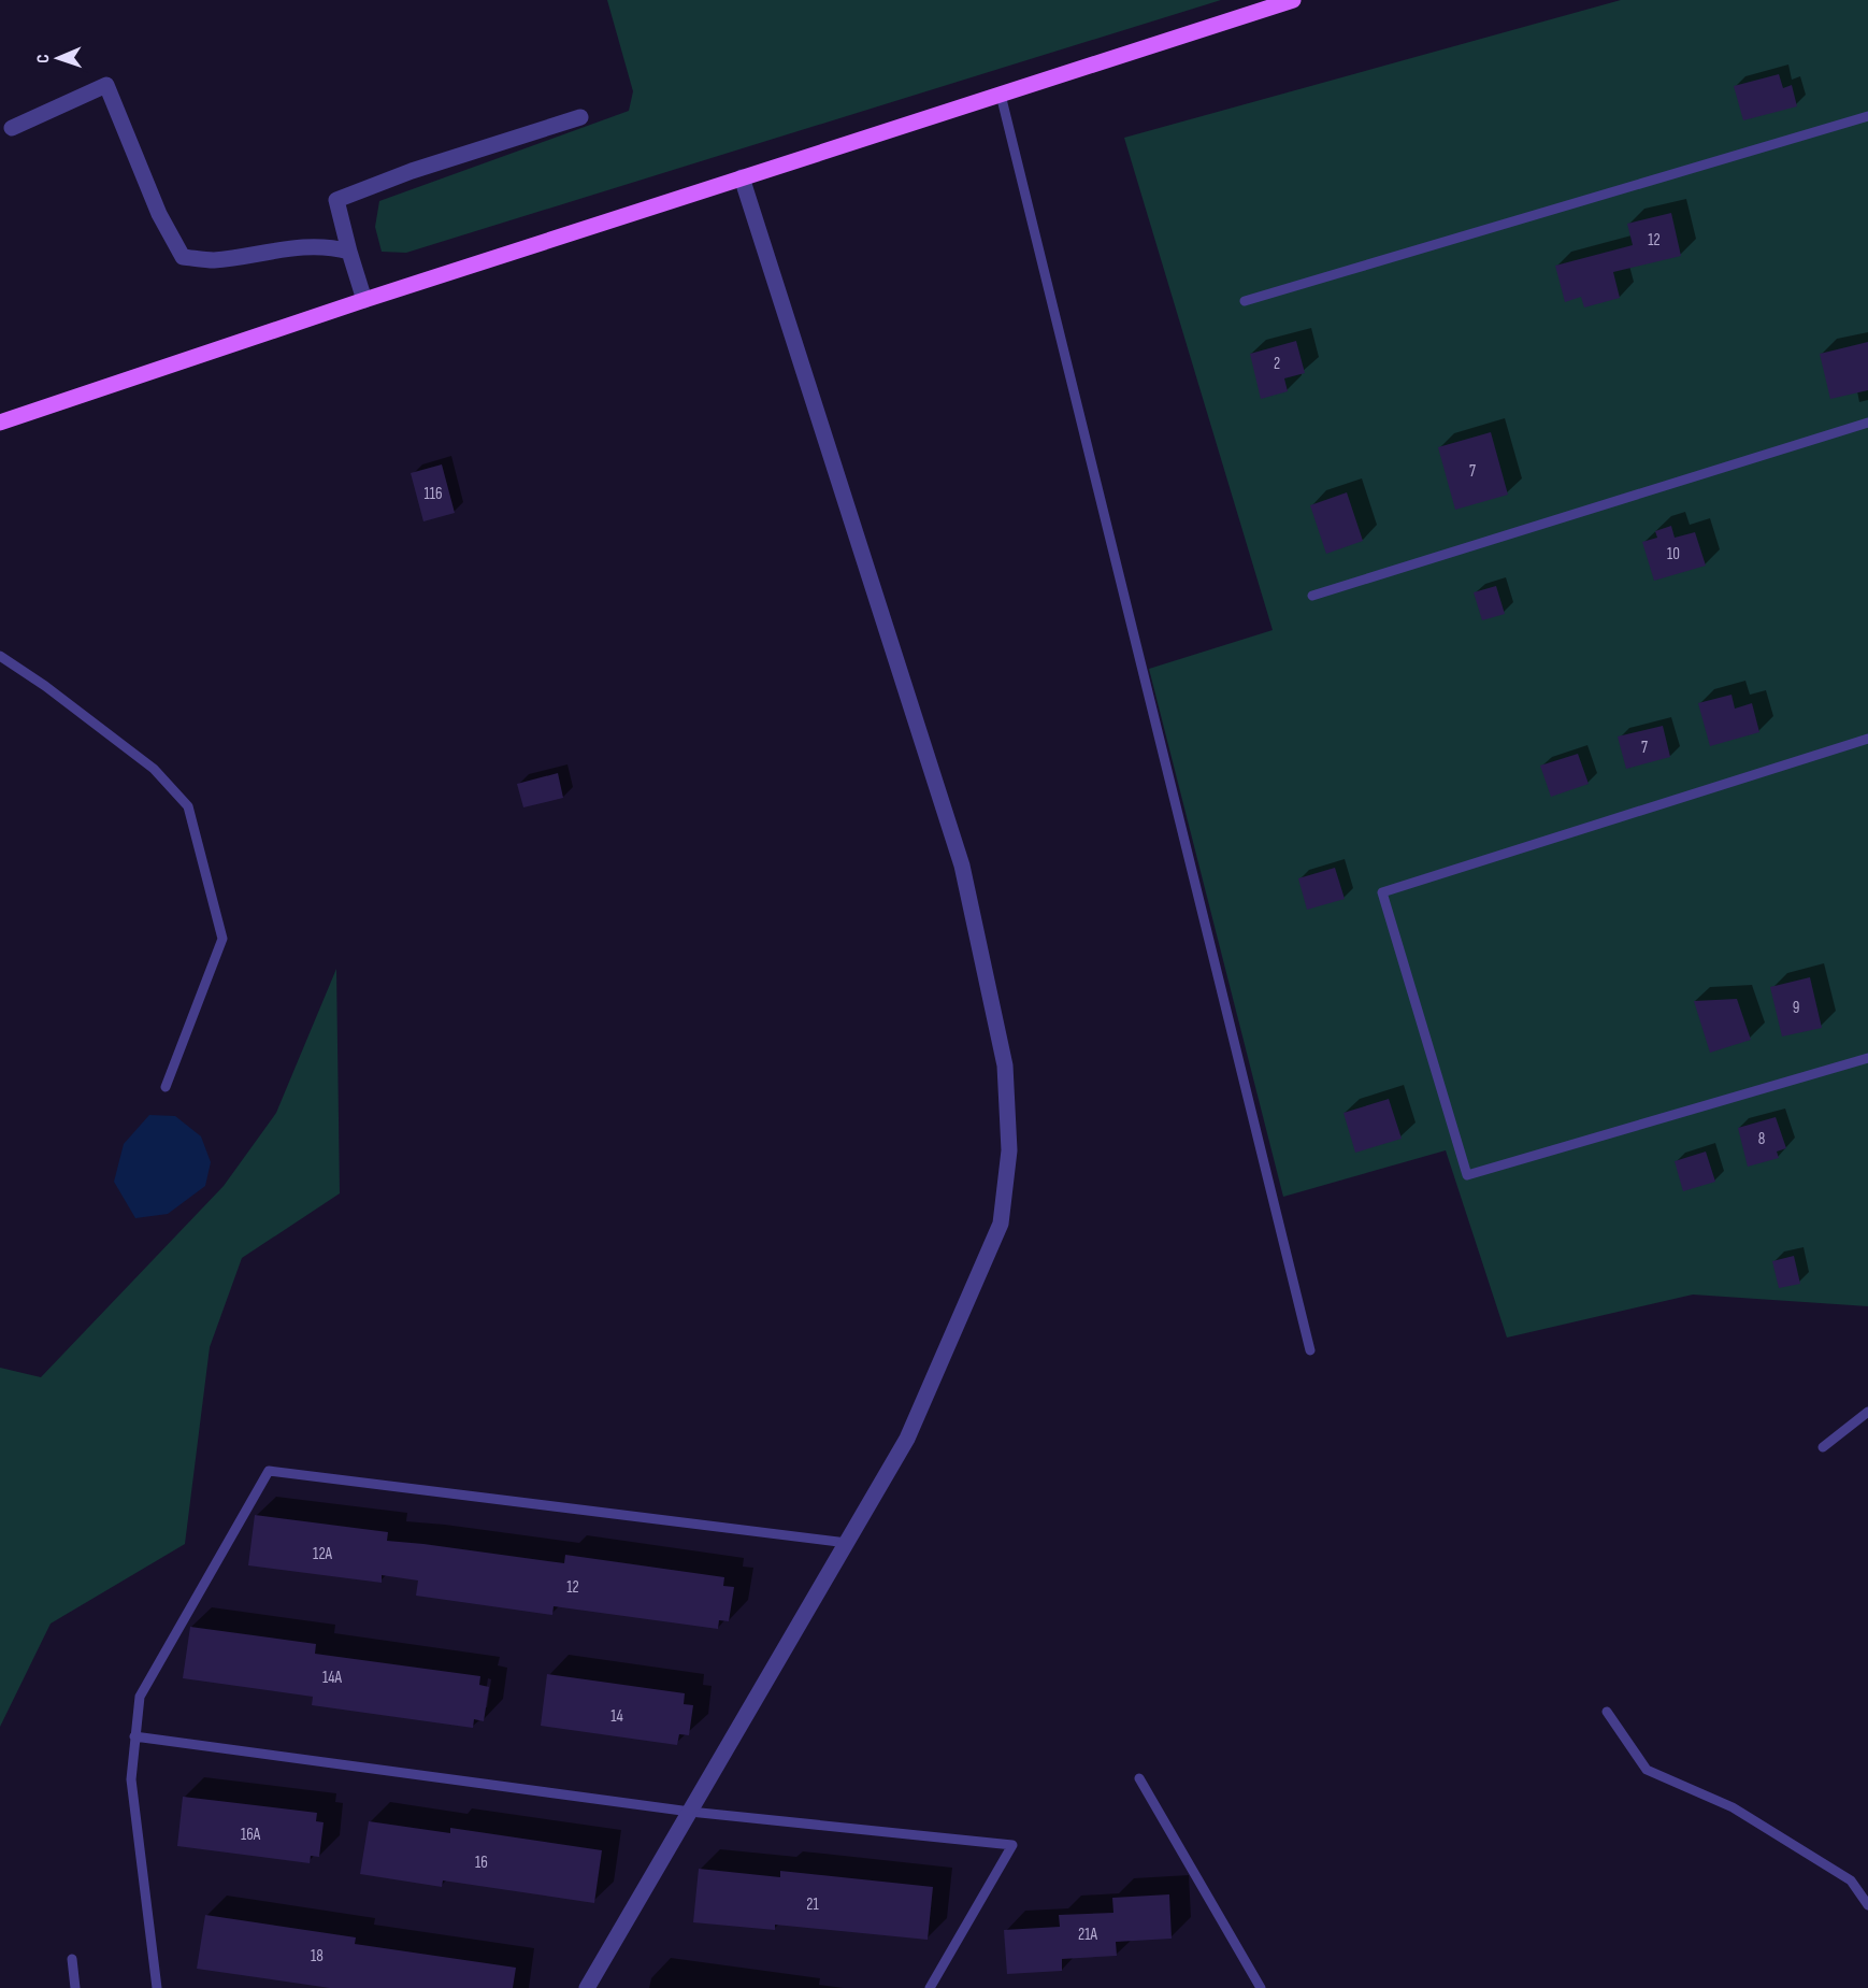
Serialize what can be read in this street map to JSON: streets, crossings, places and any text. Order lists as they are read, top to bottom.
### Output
{
  "house_numbers": [
    "12",
    "2",
    "7",
    "116",
    "10",
    "7",
    "9",
    "8",
    "12А",
    "12",
    "14А",
    "14",
    "16А",
    "16",
    "21",
    "21А",
    "18"
  ],
  "north": "left"
}
